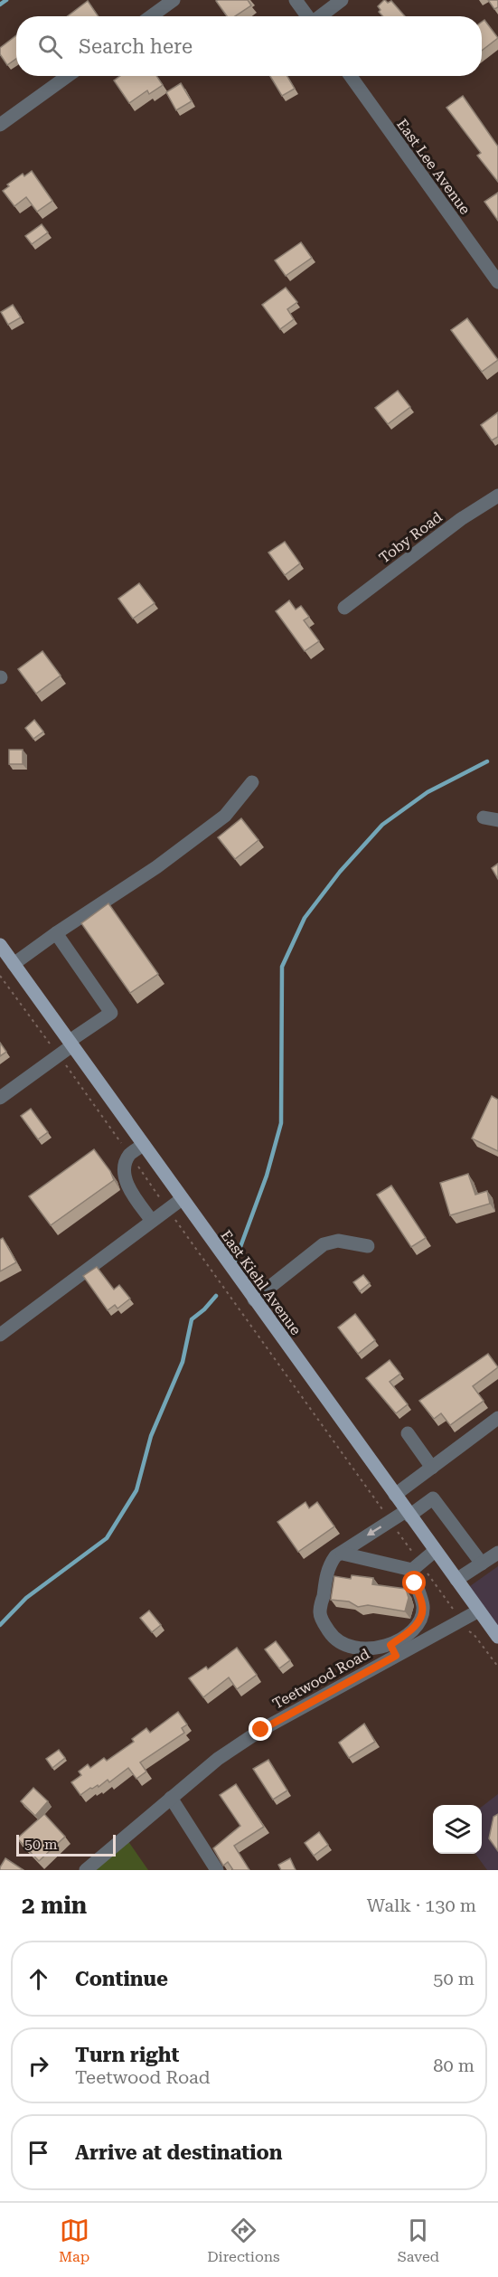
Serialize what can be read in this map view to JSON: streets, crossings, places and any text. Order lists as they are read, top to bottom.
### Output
{
  "streets": {
    "main road": ["East Kiehl Avenue"],
    "street": ["East Lee Avenue", "Toby Road", "Teetwood Road"]
  },
  "crossings": [
    ["East Kiehl Avenue", "Teetwood Road"]
  ],
  "scale_bar": "50 m",
  "page": {
    "search": "Search here",
    "scale": "50 m",
    "heading": ["2 min", "Walk · 130 m"],
    "list": [
      ["Continue", "50 m"],
      ["Turn right", "Teetwood Road", "80 m"],
      "Arrive at destination"
    ],
    "nav": ["Map", "Directions", "Saved"]
  }
}
